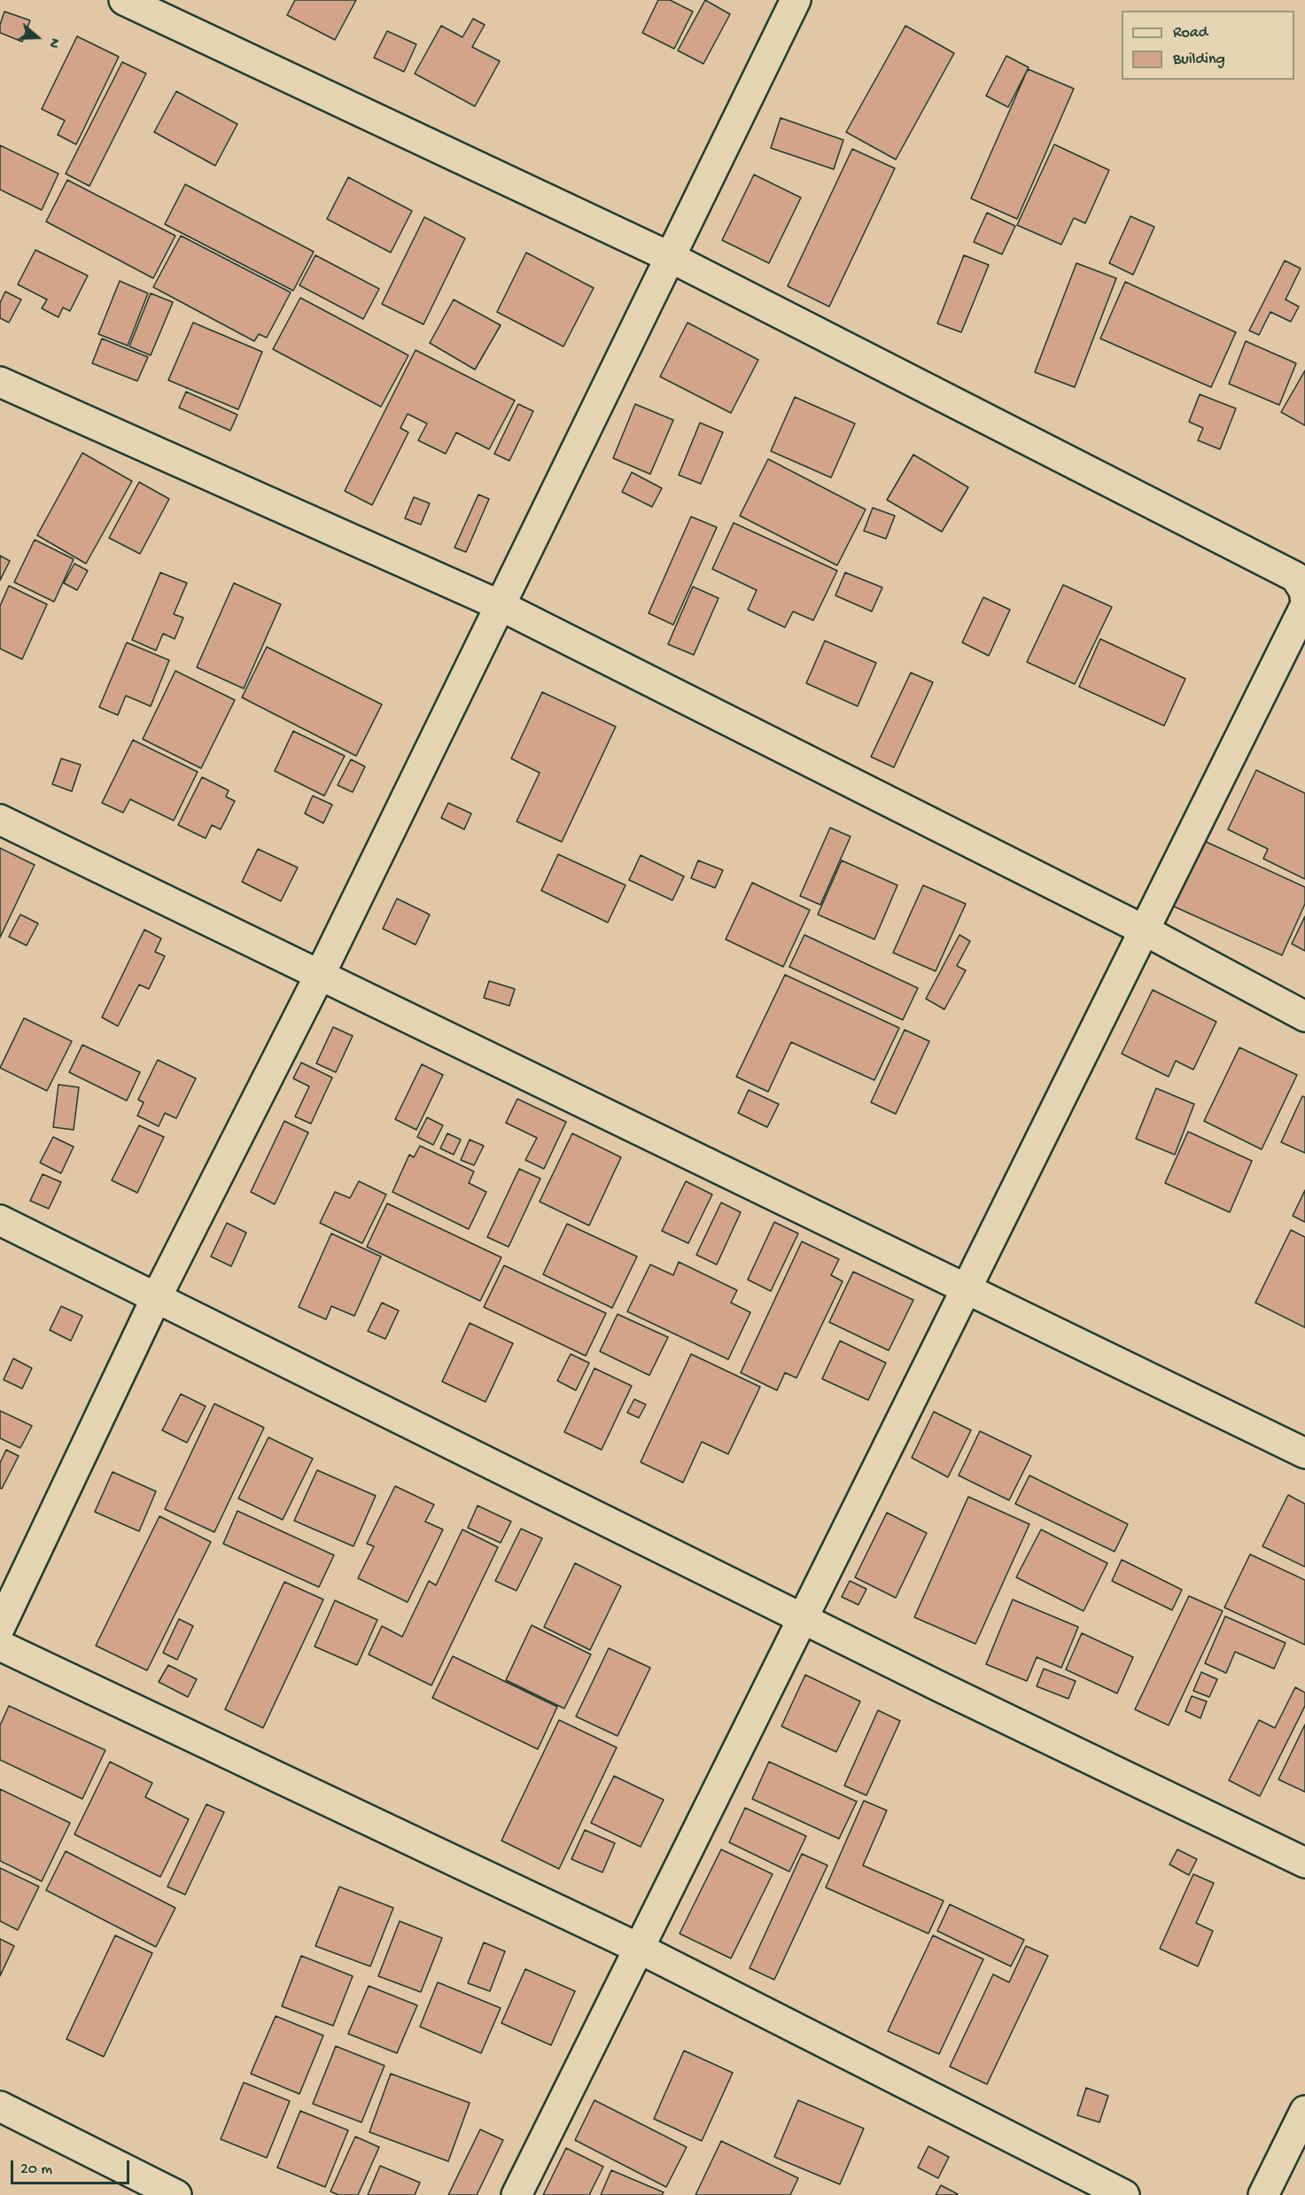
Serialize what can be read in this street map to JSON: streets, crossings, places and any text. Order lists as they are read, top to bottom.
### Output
{
  "legend": ["Road", "Building"],
  "scale_bar": "20 m",
  "north": "right"
}
